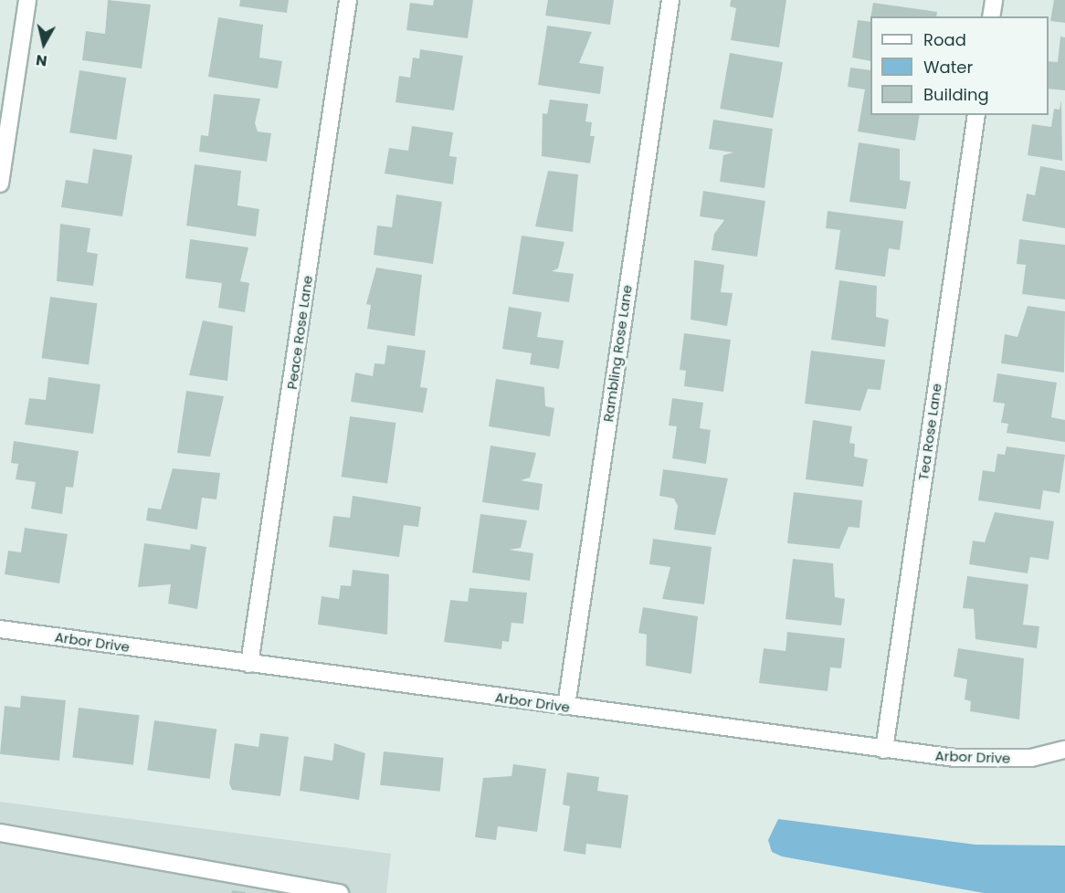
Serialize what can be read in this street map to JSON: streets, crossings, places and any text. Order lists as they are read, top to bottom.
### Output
{
  "streets": {
    "street": [
      "Peace Rose Lane",
      "Rambling Rose Lane",
      "Tea Rose Lane",
      "Arbor Drive"
    ]
  },
  "crossings": [
    ["Peace Rose Lane", "Arbor Drive"],
    ["Rambling Rose Lane", "Arbor Drive"],
    ["Tea Rose Lane", "Arbor Drive"]
  ],
  "legend": ["Road", "Water", "Building"],
  "north": "bottom"
}
